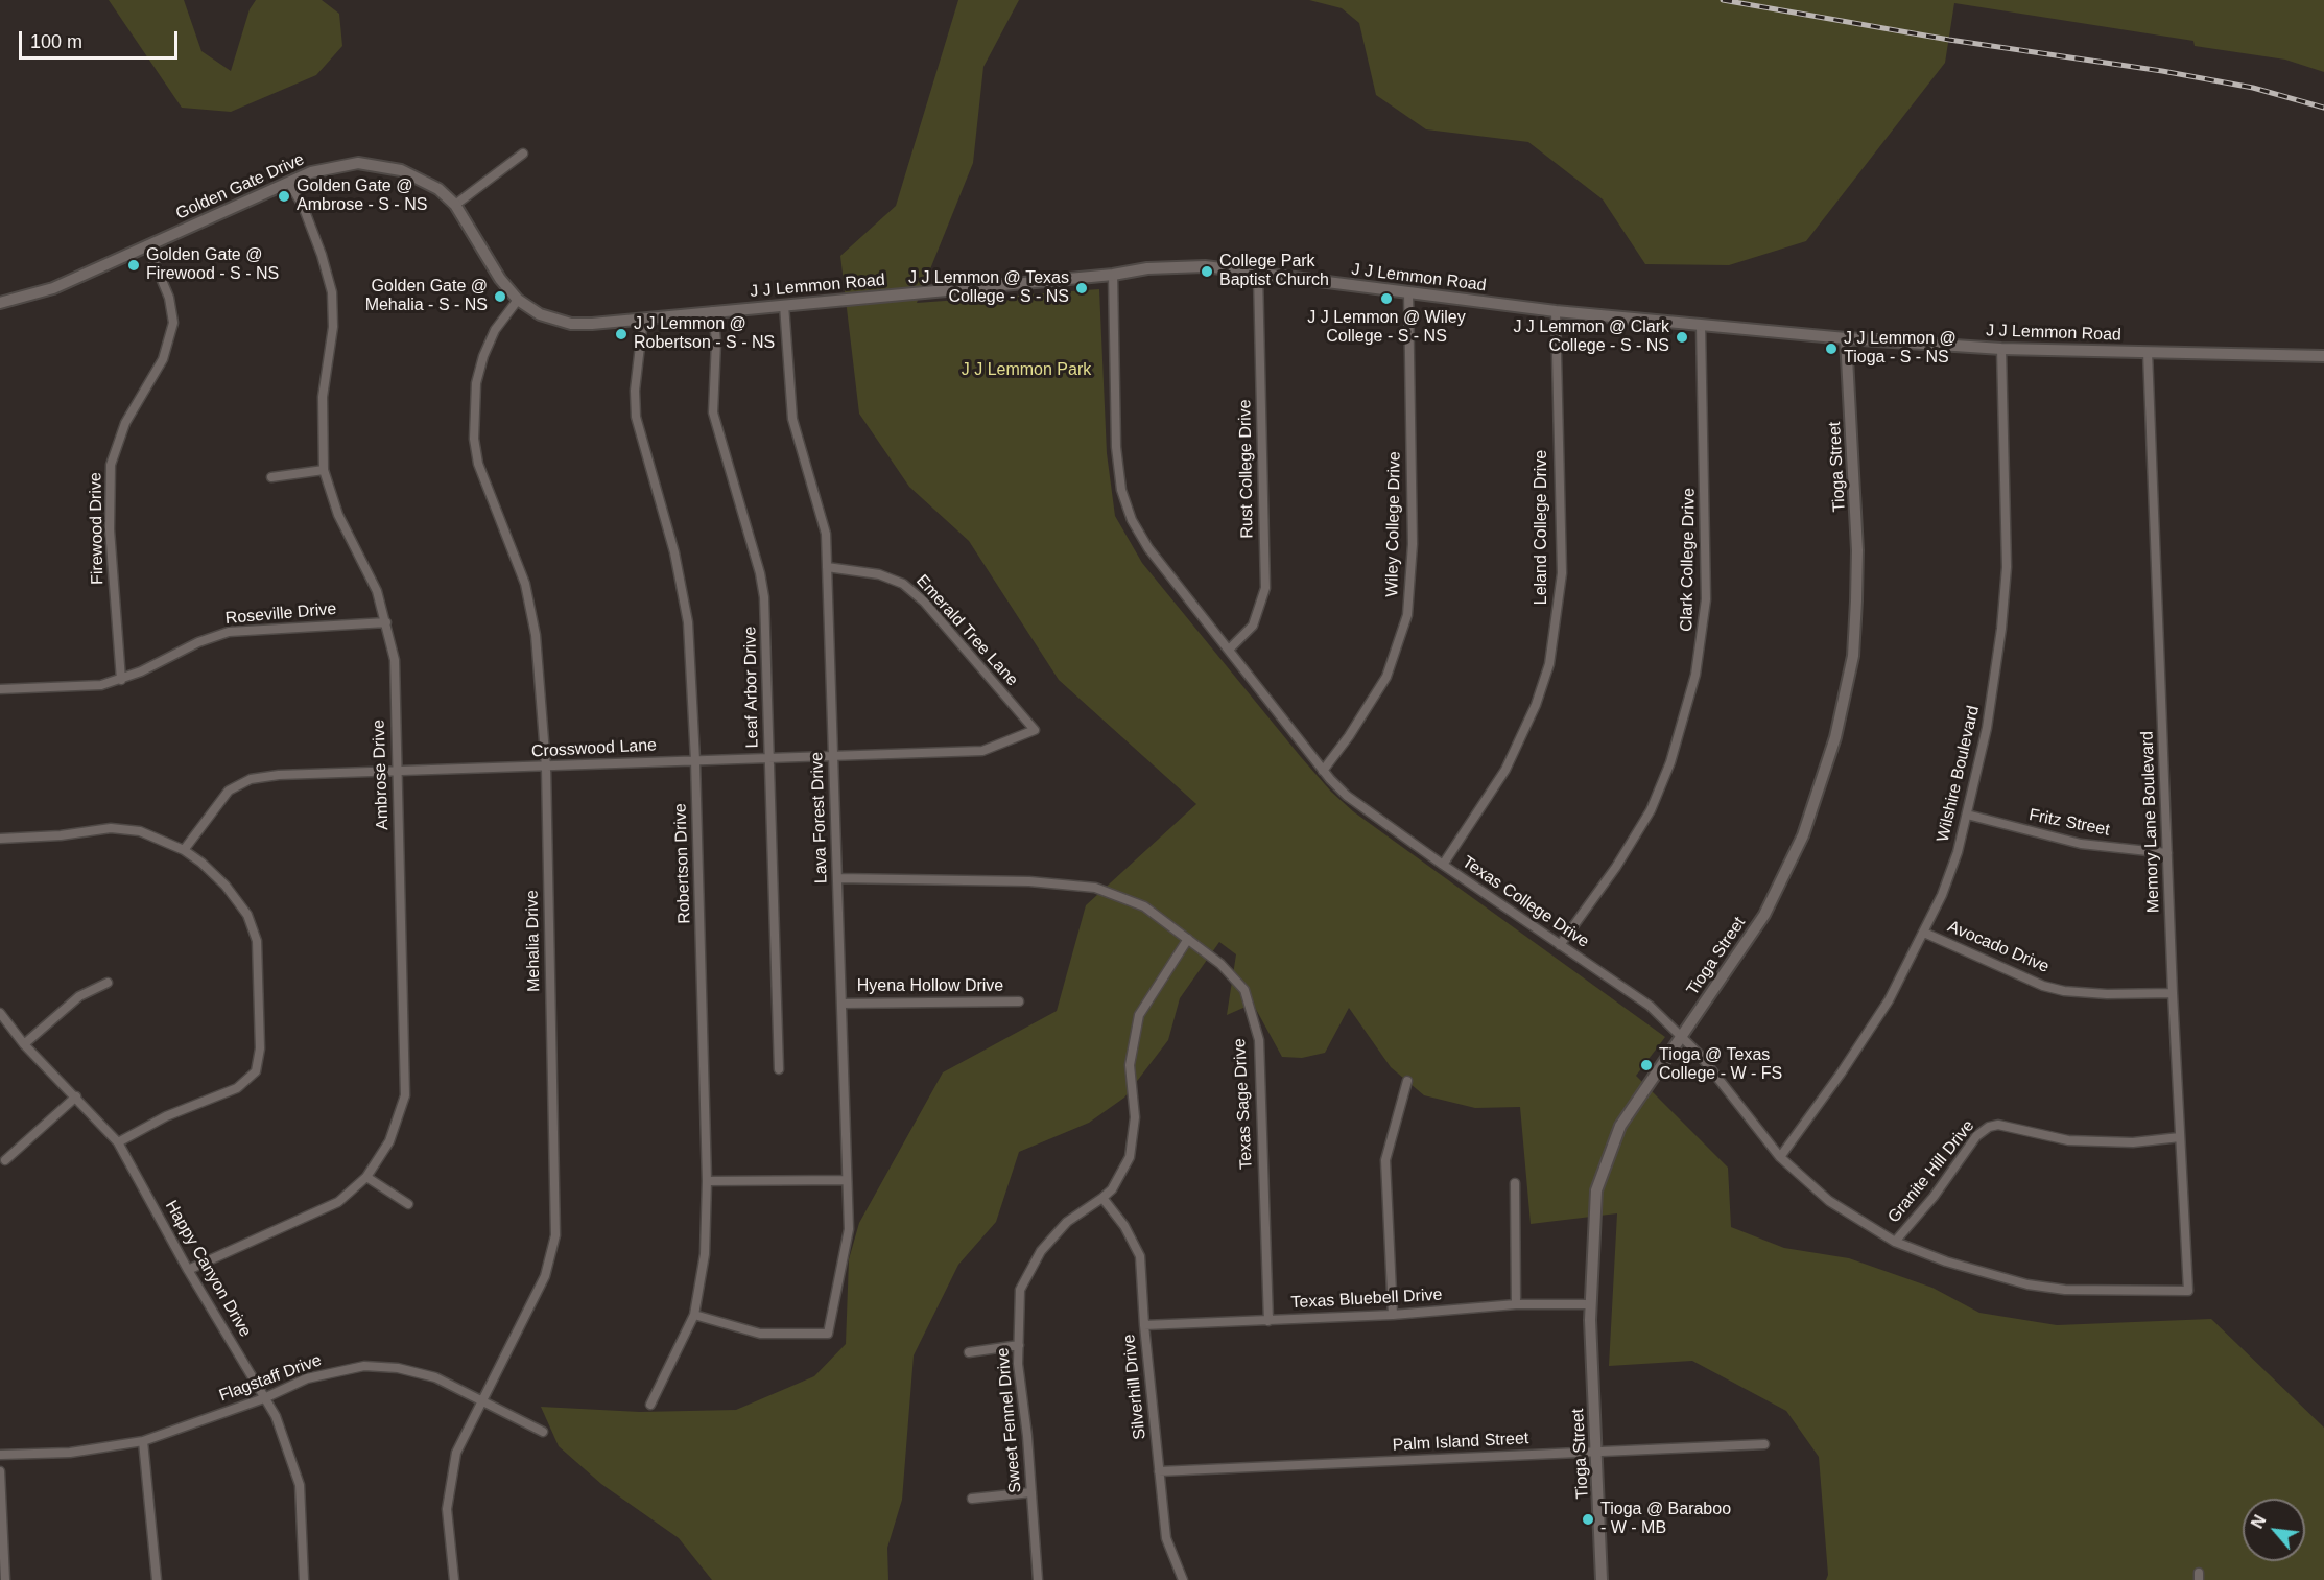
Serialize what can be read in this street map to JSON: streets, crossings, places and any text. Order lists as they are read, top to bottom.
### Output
{
  "streets": {
    "street": [
      "Golden Gate Drive",
      "J J Lemmon Road",
      "Tioga Street",
      "Rust College Drive",
      "Wiley College Drive",
      "Leland College Drive",
      "Firewood Drive",
      "Clark College Drive",
      "Roseville Drive",
      "Emerald Tree Lane",
      "Leaf Arbor Drive",
      "Crosswood Lane",
      "Wilshire Boulevard",
      "Ambrose Drive",
      "Lava Forest Drive",
      "Memory Lane Boulevard",
      "Fritz Street",
      "Robertson Drive",
      "Texas College Drive",
      "Mehalia Drive",
      "Avocado Drive",
      "Hyena Hollow Drive",
      "Texas Sage Drive",
      "Granite Hill Drive",
      "Happy Canyon Drive",
      "Texas Bluebell Drive",
      "Flagstaff Drive",
      "Silverhill Drive",
      "Sweet Fennel Drive",
      "Palm Island Street"
    ]
  },
  "crossings": [
    ["Golden Gate Drive", "J J Lemmon Road"],
    ["Golden Gate Drive", "Firewood Drive"],
    ["Golden Gate Drive", "Ambrose Drive"],
    ["Golden Gate Drive", "Mehalia Drive"],
    ["J J Lemmon Road", "Tioga Street"],
    ["J J Lemmon Road", "Rust College Drive"],
    ["J J Lemmon Road", "Wiley College Drive"],
    ["J J Lemmon Road", "Leland College Drive"],
    ["J J Lemmon Road", "Clark College Drive"],
    ["J J Lemmon Road", "Leaf Arbor Drive"],
    ["J J Lemmon Road", "Wilshire Boulevard"],
    ["J J Lemmon Road", "Lava Forest Drive"],
    ["J J Lemmon Road", "Memory Lane Boulevard"],
    ["J J Lemmon Road", "Robertson Drive"],
    ["J J Lemmon Road", "Texas College Drive"],
    ["J J Lemmon Road", "Mehalia Drive"],
    ["Tioga Street", "Texas College Drive"],
    ["Tioga Street", "Texas Bluebell Drive"],
    ["Tioga Street", "Palm Island Street"],
    ["Rust College Drive", "Texas College Drive"],
    ["Wiley College Drive", "Texas College Drive"],
    ["Leland College Drive", "Texas College Drive"],
    ["Firewood Drive", "Roseville Drive"],
    ["Clark College Drive", "Texas College Drive"],
    ["Roseville Drive", "Ambrose Drive"],
    ["Emerald Tree Lane", "Crosswood Lane"],
    ["Emerald Tree Lane", "Lava Forest Drive"],
    ["Leaf Arbor Drive", "Crosswood Lane"],
    ["Crosswood Lane", "Ambrose Drive"],
    ["Crosswood Lane", "Lava Forest Drive"],
    ["Crosswood Lane", "Robertson Drive"],
    ["Crosswood Lane", "Mehalia Drive"],
    ["Wilshire Boulevard", "Fritz Street"],
    ["Wilshire Boulevard", "Texas College Drive"],
    ["Wilshire Boulevard", "Avocado Drive"],
    ["Ambrose Drive", "Happy Canyon Drive"],
    ["Lava Forest Drive", "Robertson Drive"],
    ["Lava Forest Drive", "Hyena Hollow Drive"],
    ["Lava Forest Drive", "Texas Sage Drive"],
    ["Memory Lane Boulevard", "Fritz Street"],
    ["Memory Lane Boulevard", "Texas College Drive"],
    ["Memory Lane Boulevard", "Avocado Drive"],
    ["Memory Lane Boulevard", "Granite Hill Drive"],
    ["Texas College Drive", "Granite Hill Drive"],
    ["Mehalia Drive", "Flagstaff Drive"],
    ["Texas Sage Drive", "Texas Bluebell Drive"],
    ["Texas Sage Drive", "Sweet Fennel Drive"],
    ["Happy Canyon Drive", "Flagstaff Drive"],
    ["Texas Bluebell Drive", "Silverhill Drive"],
    ["Silverhill Drive", "Sweet Fennel Drive"],
    ["Silverhill Drive", "Palm Island Street"]
  ],
  "parks": ["J J Lemmon Park"],
  "places": [
    "Golden Gate @ Ambrose - S - NS",
    "Golden Gate @ Firewood - S - NS",
    "College Park Baptist Church",
    "J J Lemmon @ Texas College - S - NS",
    "Golden Gate @ Mehalia - S - NS",
    "J J Lemmon @ Wiley College - S - NS",
    "J J Lemmon @ Robertson - S - NS",
    "J J Lemmon @ Clark College - S - NS",
    "J J Lemmon @ Tioga - S - NS",
    "Tioga @ Texas College - W - FS",
    "Tioga @ Baraboo - W - MB"
  ],
  "scale_bar": "100 m",
  "north": "top left"
}
